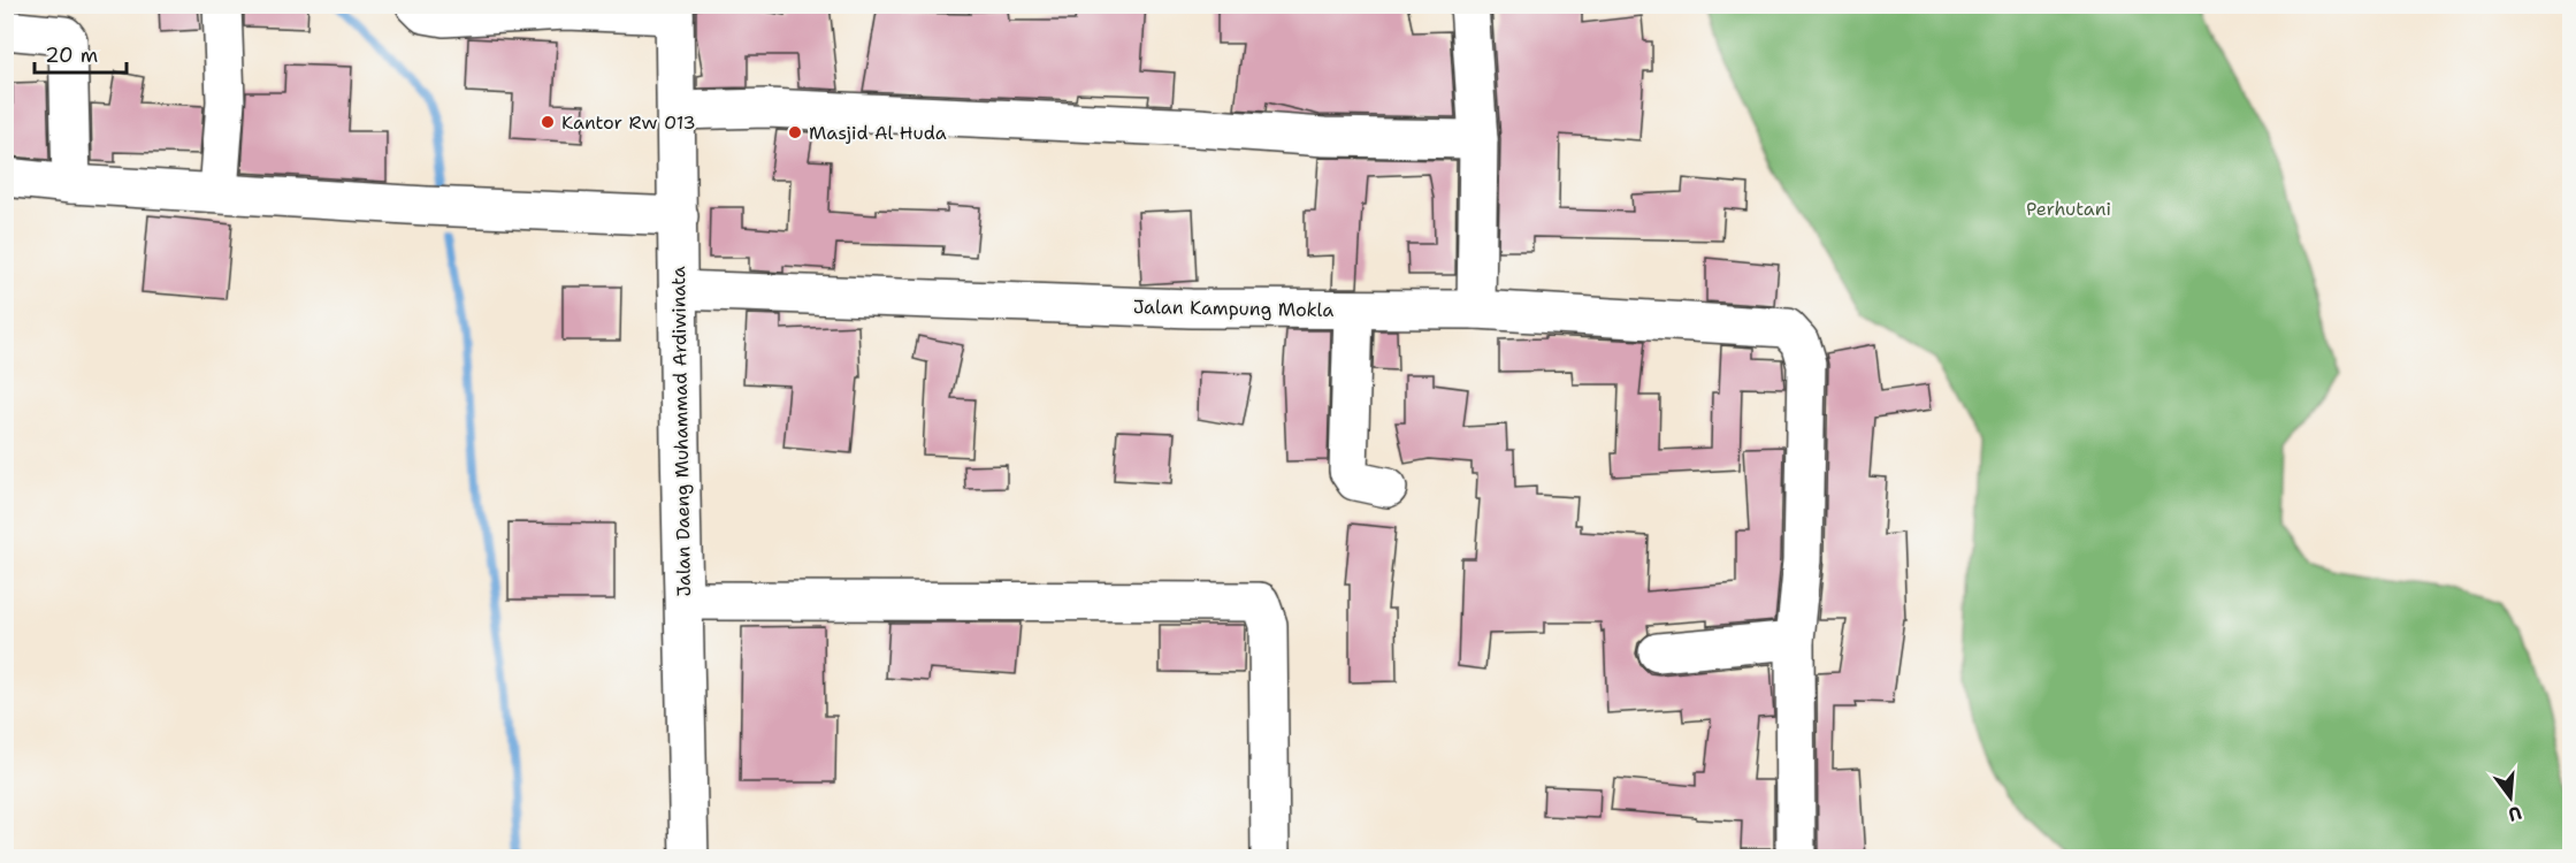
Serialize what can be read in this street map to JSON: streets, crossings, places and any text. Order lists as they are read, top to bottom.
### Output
{
  "streets": {
    "street": ["Jalan Kampung Mokla", "Jalan Daeng Muhammad Ardiwinata"]
  },
  "crossings": [
    ["Jalan Kampung Mokla", "Jalan Daeng Muhammad Ardiwinata"]
  ],
  "parks": ["Perhutani"],
  "places": ["Kantor Rw 013", "Masjid Al Huda"],
  "scale_bar": "20 m",
  "north": "bottom"
}
